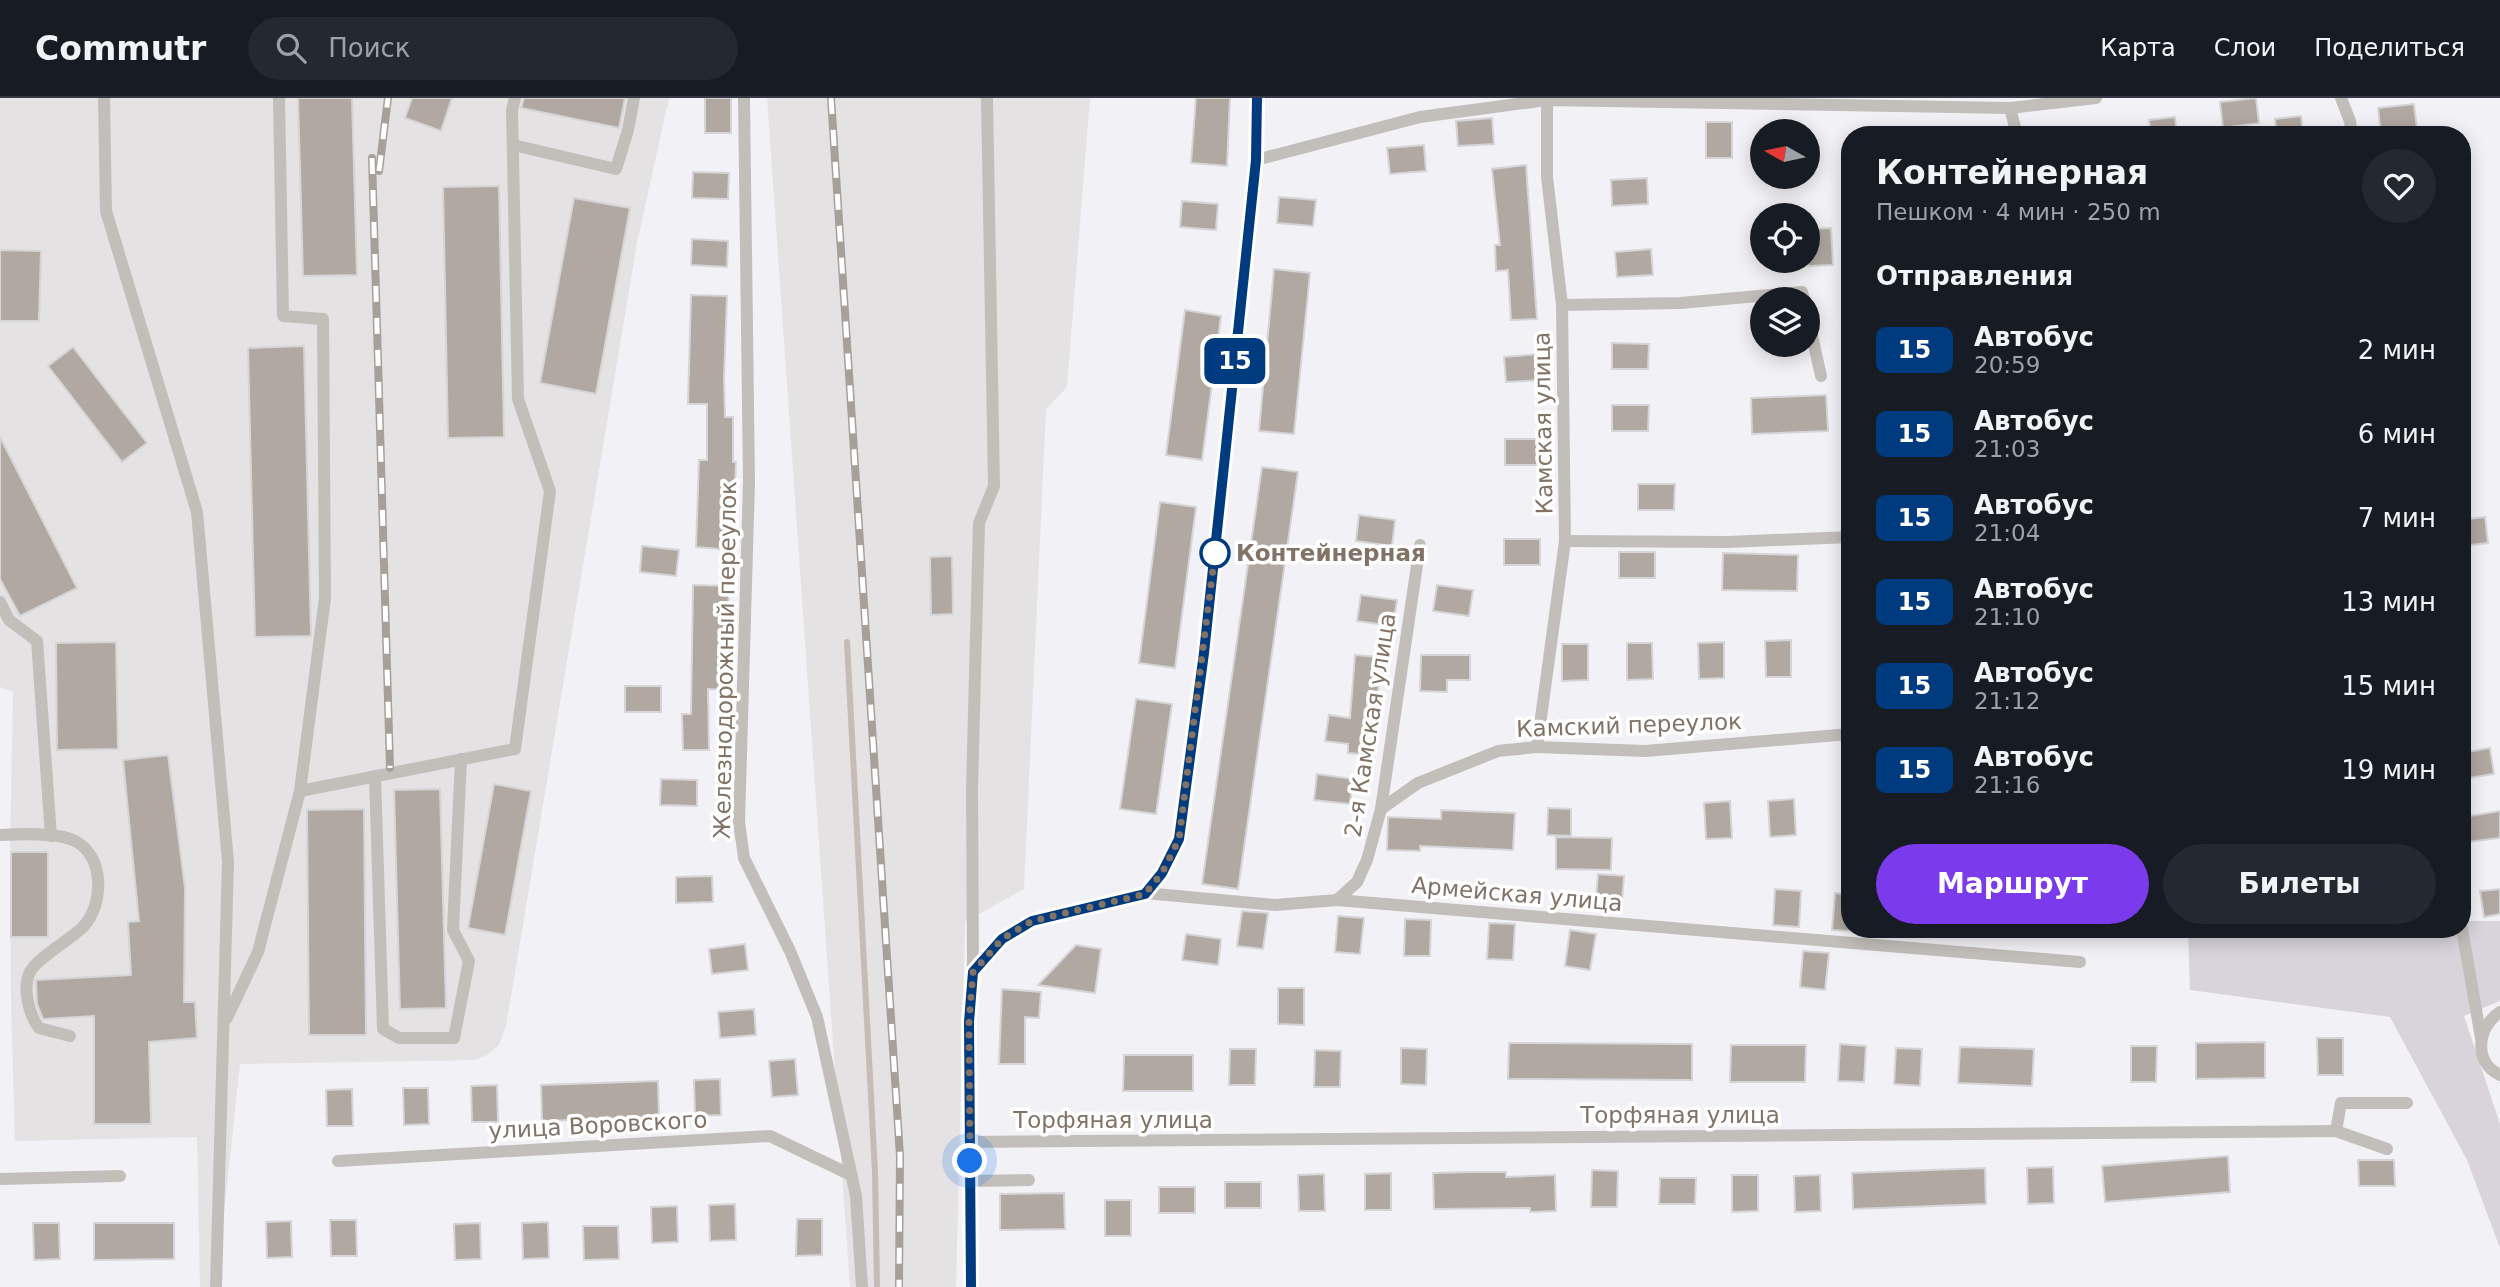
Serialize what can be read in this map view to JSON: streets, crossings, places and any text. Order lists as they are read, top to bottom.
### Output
{
  "streets": {
    "street": [
      "Камская улица",
      "Железнодорожный переулок",
      "2-я Камская улица",
      "Камский переулок",
      "Армейская улица",
      "Торфяная улица",
      "улица Воровского"
    ]
  },
  "crossings": [
    ["Камская улица", "Камский переулок"],
    ["Железнодорожный переулок", "улица Воровского"],
    ["2-я Камская улица", "Камский переулок"],
    ["2-я Камская улица", "Армейская улица"]
  ],
  "places": ["Контейнерная"],
  "lines": ["bus line 15"],
  "north": "left",
  "page": {
    "header": "Commutr",
    "search": "Поиск",
    "nav": ["Карта", "Слои", "Поделиться"],
    "on_map": "15",
    "heading": [
      ["Контейнерная", "Пешком · 4 мин · 250 m"],
      "Отправления"
    ],
    "list": [
      {
        "mark": "15",
        "name": "Автобус",
        "note": "20:59",
        "value": "2 мин"
      },
      {
        "mark": "15",
        "name": "Автобус",
        "note": "21:03",
        "value": "6 мин"
      },
      {
        "mark": "15",
        "name": "Автобус",
        "note": "21:04",
        "value": "7 мин"
      },
      {
        "mark": "15",
        "name": "Автобус",
        "note": "21:10",
        "value": "13 мин"
      },
      {
        "mark": "15",
        "name": "Автобус",
        "note": "21:12",
        "value": "15 мин"
      },
      {
        "mark": "15",
        "name": "Автобус",
        "note": "21:16",
        "value": "19 мин"
      }
    ],
    "buttons": ["Маршрут", "Билеты"]
  }
}
